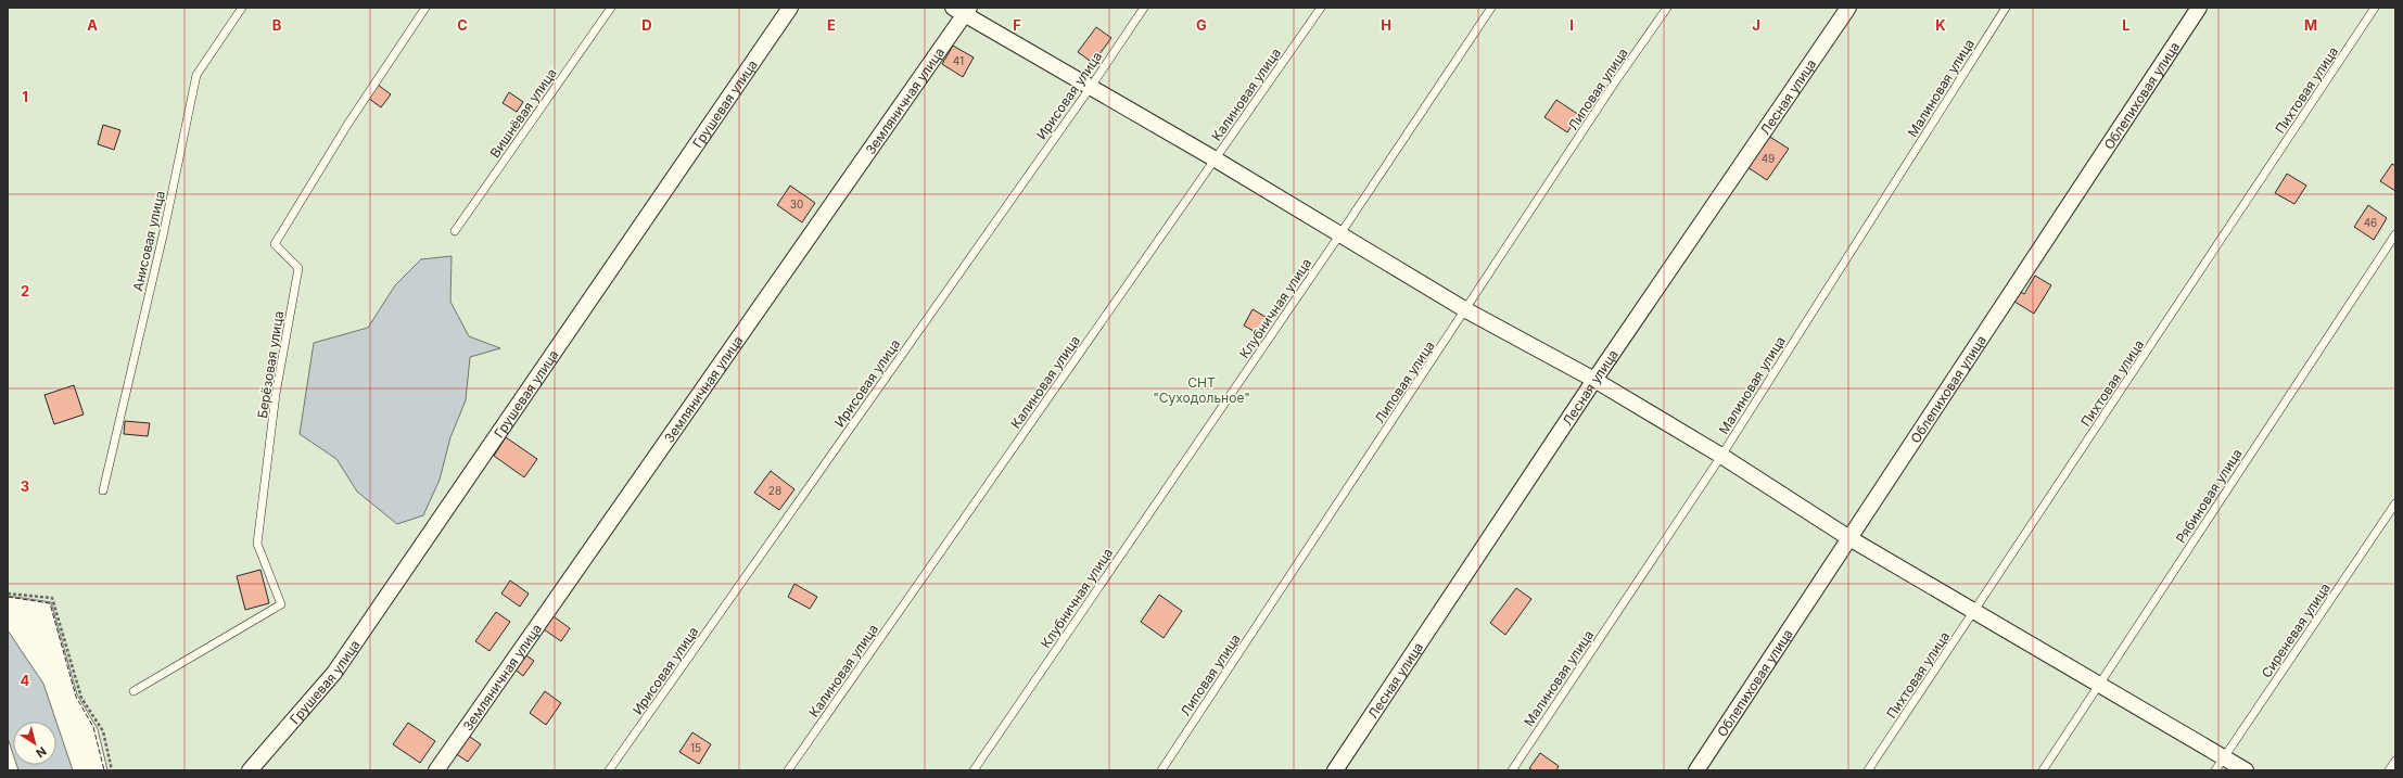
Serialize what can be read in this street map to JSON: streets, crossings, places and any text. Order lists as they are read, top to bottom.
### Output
{
  "streets": {
    "street": [
      "Облепиховая улица",
      "Лесная улица",
      "Земляничная улица",
      "Грушевая улица"
    ],
    "lane": [
      "Малиновая улица",
      "Липовая улица",
      "Пихтовая улица",
      "Калиновая улица",
      "Ирисовая улица",
      "Вишнёвая улица",
      "Анисовая улица",
      "Клубничная улица",
      "Берёзовая улица",
      "Рябиновая улица",
      "Сиреневая улица"
    ]
  },
  "parks": ["СНТ \"Суходольное\""],
  "house_numbers": [
    "41",
    "49",
    "30",
    "46",
    "28",
    "15"
  ],
  "north": "bottom right",
  "grid": {
    "columns": [
      "A",
      "B",
      "C",
      "D",
      "E",
      "F",
      "G",
      "H",
      "I",
      "J",
      "K",
      "L",
      "M"
    ],
    "rows": [
      "1",
      "2",
      "3",
      "4"
    ]
  }
}
